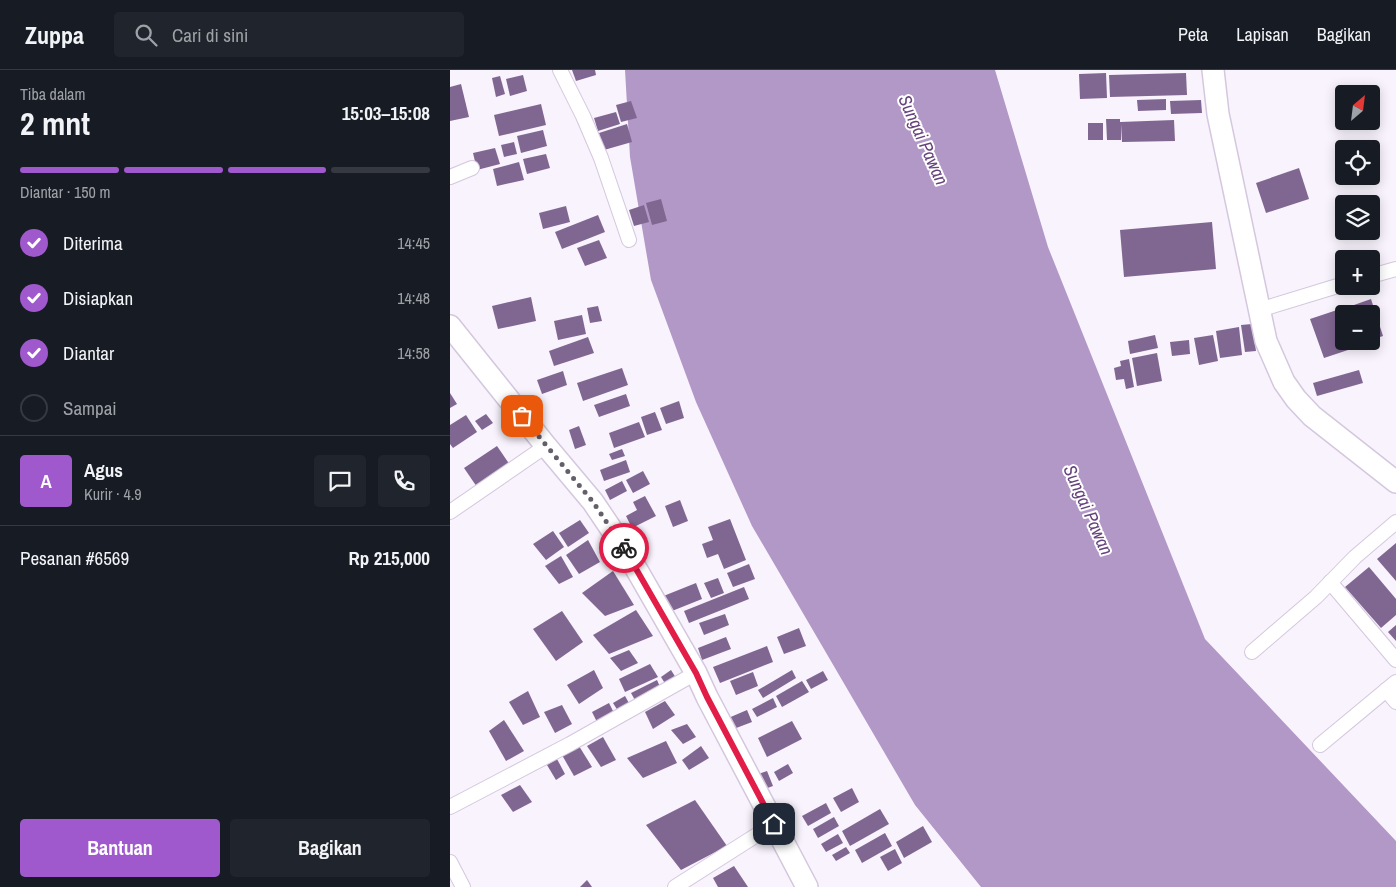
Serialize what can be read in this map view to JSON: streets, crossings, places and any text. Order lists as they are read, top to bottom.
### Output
{
  "water": ["Sungai Pawan"],
  "north": "top right",
  "page": {
    "header": "Zuppa",
    "search": "Cari di sini",
    "nav": ["Peta", "Lapisan", "Bagikan"],
    "heading": ["2 mnt", "Tiba dalam", "15:03–15:08"],
    "panel": [
      "Agus",
      "Kurir · 4.9",
      "Pesanan #6569",
      "Rp 215,000"
    ],
    "map_buttons": ["+", "−"],
    "bar": "Diantar · 150 m",
    "list": [
      ["Diterima", "14:45"],
      ["Disiapkan", "14:48"],
      ["Diantar", "14:58"],
      "Sampai"
    ],
    "round": "A",
    "buttons": ["Bantuan", "Bagikan"]
  }
}
